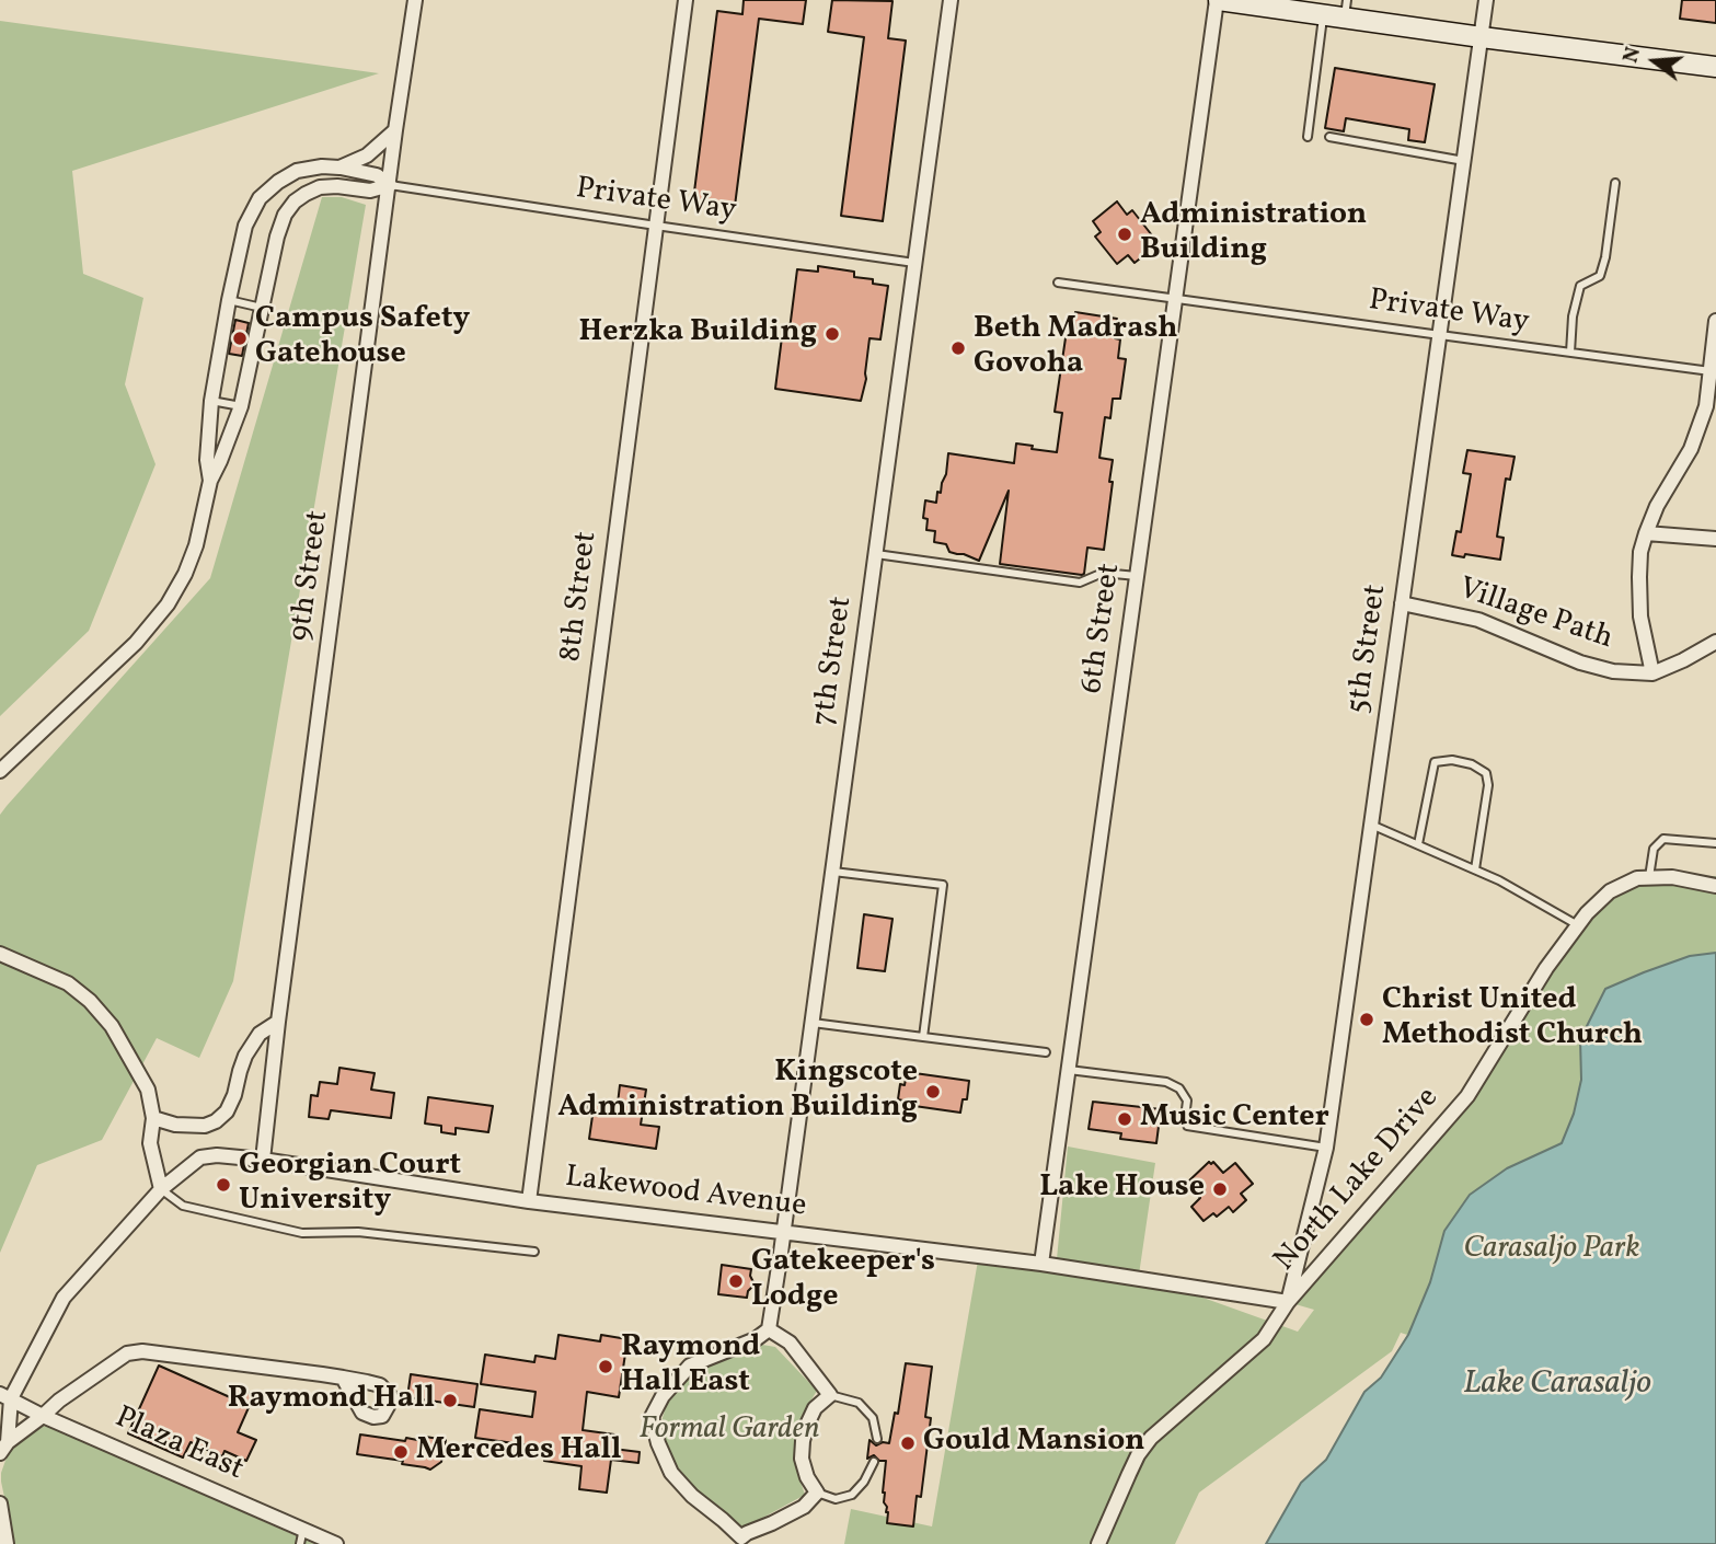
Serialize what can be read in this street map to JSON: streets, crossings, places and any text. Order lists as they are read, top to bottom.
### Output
{
  "streets": {
    "street": [
      "9th Street",
      "8th Street",
      "Village Path",
      "6th Street",
      "5th Street",
      "7th Street",
      "North Lake Drive",
      "Lakewood Avenue",
      "Plaza East"
    ],
    "lane": ["Private Way"]
  },
  "crossings": [
    ["Private Way", "9th Street"],
    ["Private Way", "8th Street"],
    ["Private Way", "Village Path"],
    ["Private Way", "6th Street"],
    ["Private Way", "5th Street"],
    ["Private Way", "7th Street"],
    ["9th Street", "Lakewood Avenue"],
    ["8th Street", "Lakewood Avenue"],
    ["Village Path", "5th Street"],
    ["6th Street", "Lakewood Avenue"],
    ["5th Street", "North Lake Drive"],
    ["5th Street", "Lakewood Avenue"],
    ["7th Street", "Lakewood Avenue"],
    ["North Lake Drive", "Lakewood Avenue"],
    ["Lakewood Avenue", "Plaza East"]
  ],
  "water": ["Lake Carasaljo"],
  "parks": ["Carasaljo Park", "Formal Garden"],
  "places": [
    "Administration Building",
    "Herzka Building",
    "Campus Safety Gatehouse",
    "Beth Madrash Govoha",
    "Christ United Methodist Church",
    "Kingscote Administration Building",
    "Music Center",
    "Georgian Court University",
    "Lake House",
    "Gatekeeper's Lodge",
    "Raymond Hall East",
    "Raymond Hall",
    "Gould Mansion",
    "Mercedes Hall"
  ],
  "north": "left"
}
